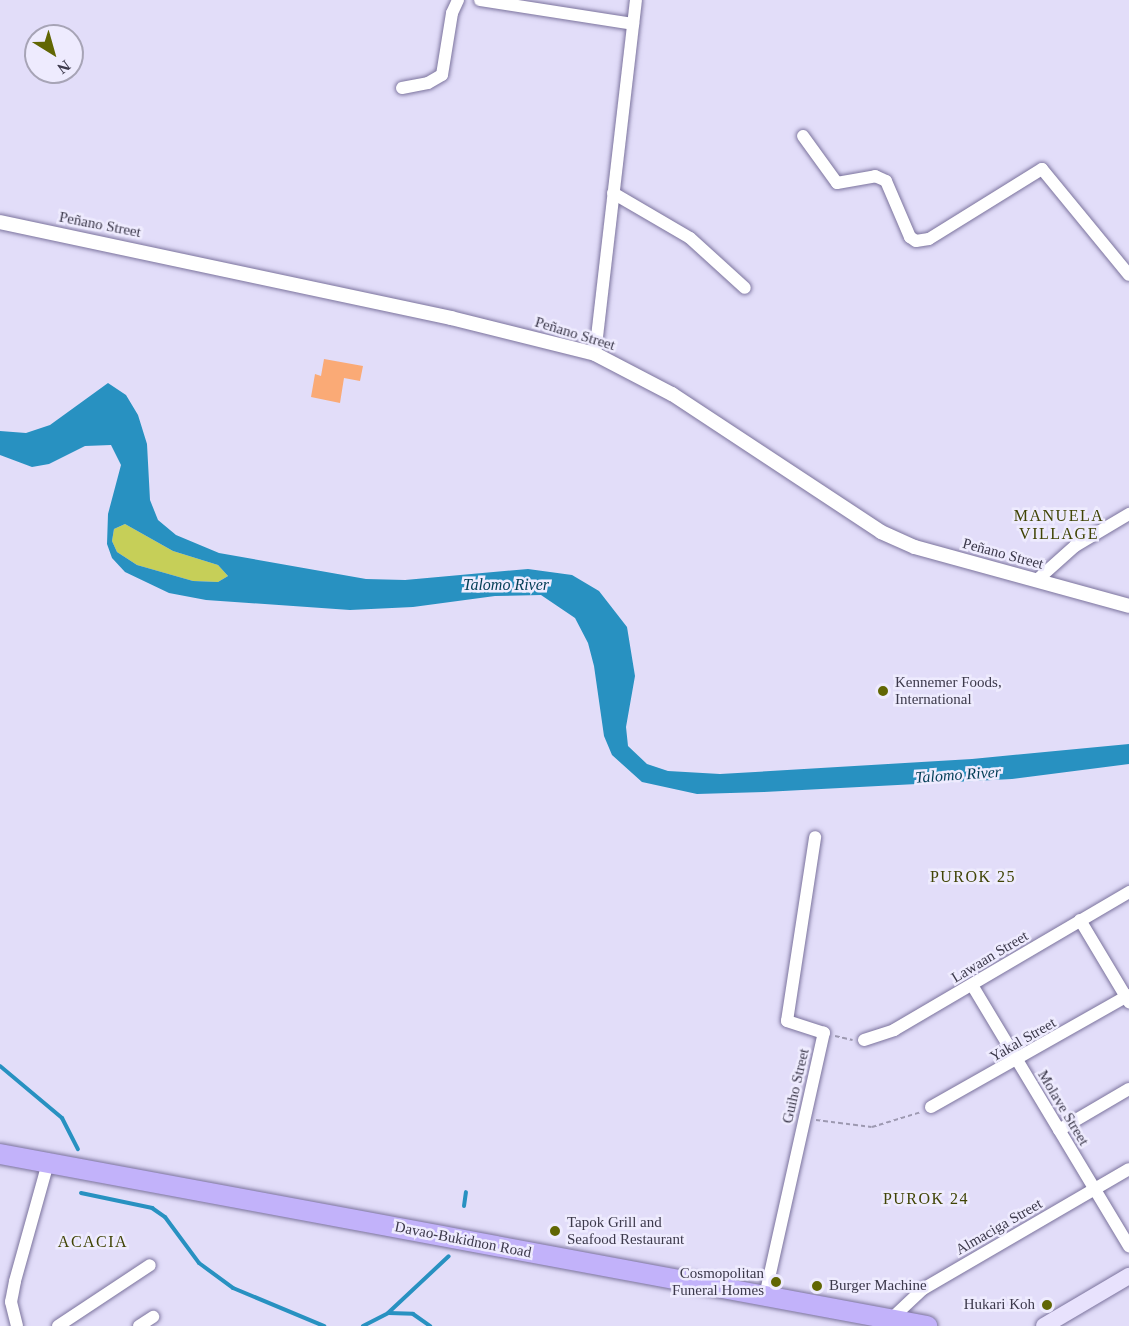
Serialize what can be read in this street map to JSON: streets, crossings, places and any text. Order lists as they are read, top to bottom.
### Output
{
  "streets": {
    "highway": ["Davao-Bukidnon Road"],
    "street": [
      "Peñano Street",
      "Lawaan Street",
      "Yakal Street",
      "Guiho Street",
      "Molave Street",
      "Almaciga Street"
    ]
  },
  "crossings": [
    ["Lawaan Street", "Molave Street"],
    ["Yakal Street", "Molave Street"],
    ["Guiho Street", "Davao-Bukidnon Road"],
    ["Molave Street", "Almaciga Street"],
    ["Almaciga Street", "Davao-Bukidnon Road"]
  ],
  "districts": [
    "MANUELA VILLAGE",
    "PUROK 25",
    "PUROK 24",
    "ACACIA"
  ],
  "water": ["Talomo River"],
  "places": [
    "Kennemer Foods, International",
    "Tapok Grill and Seafood Restaurant",
    "Cosmopolitan Funeral Homes",
    "Burger Machine",
    "Hukari Koh"
  ],
  "north": "bottom right"
}
